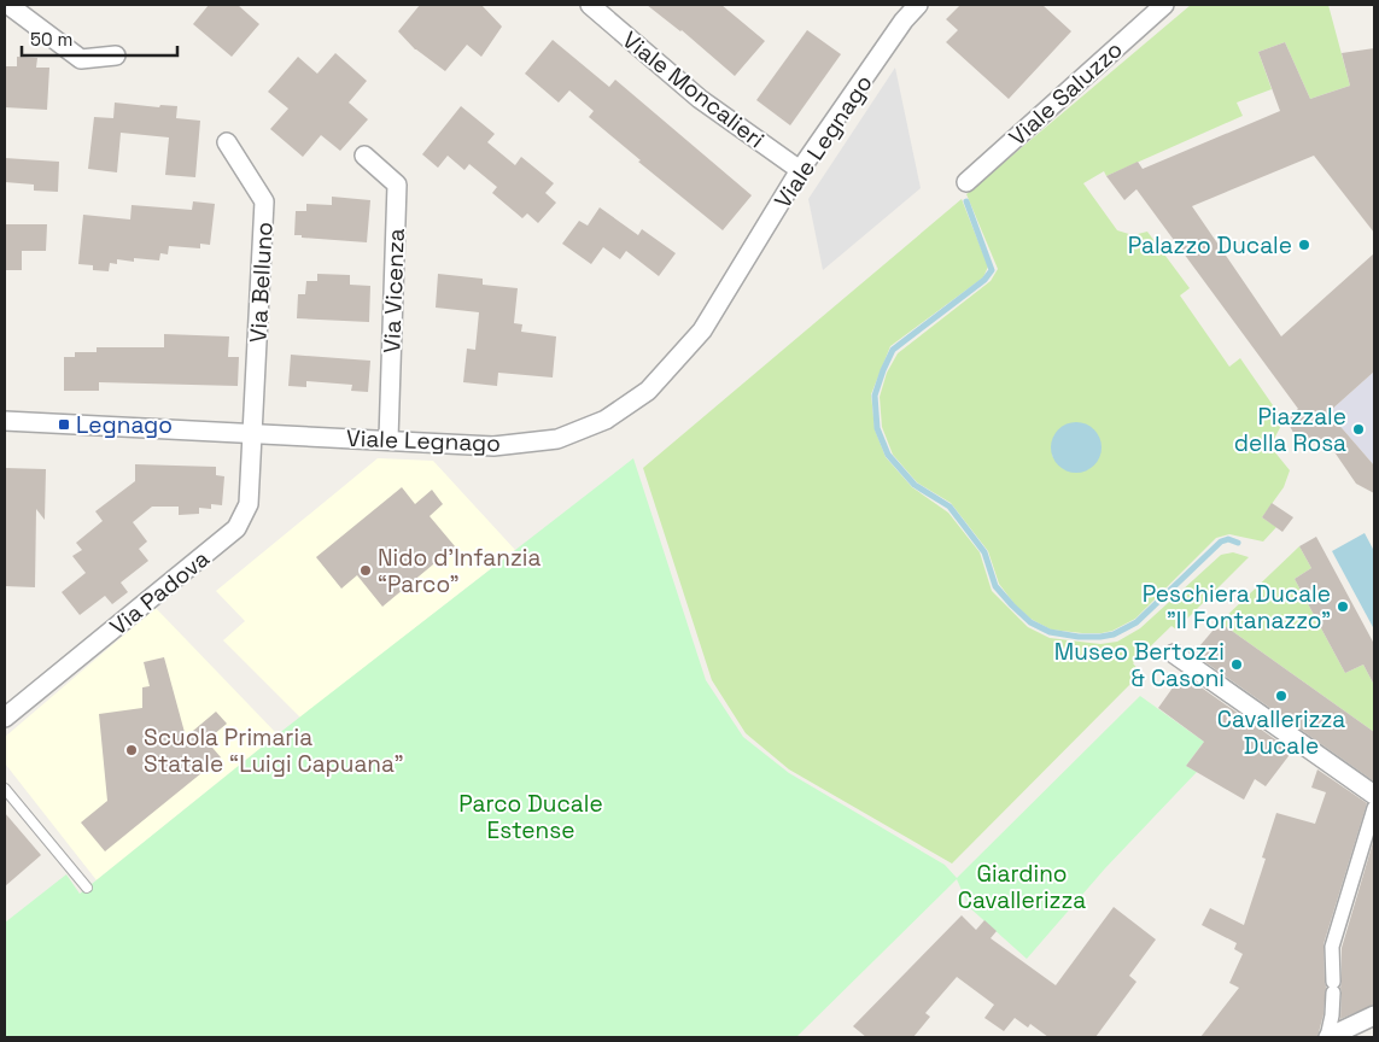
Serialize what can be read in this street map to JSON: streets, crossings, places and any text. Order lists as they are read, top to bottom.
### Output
{
  "streets": {
    "street": [
      "Viale Moncalieri",
      "Viale Saluzzo",
      "Viale Legnago",
      "Via Belluno",
      "Via Vicenza",
      "Via Padova"
    ]
  },
  "crossings": [
    ["Viale Moncalieri", "Viale Legnago"],
    ["Viale Legnago", "Via Belluno"],
    ["Viale Legnago", "Via Vicenza"],
    ["Viale Legnago", "Via Padova"],
    ["Via Belluno", "Via Padova"]
  ],
  "parks": ["Parco Ducale Estense", "Giardino Cavallerizza"],
  "places": {
    "other": [
      "Palazzo Ducale",
      "Piazzale della Rosa",
      "Nido d’Infanzia “Parco”",
      "Peschiera Ducale \"Il Fontanazzo\"",
      "Museo Bertozzi & Casoni",
      "Cavallerizza Ducale",
      "Scuola Primaria Statale “Luigi Capuana”"
    ],
    "transit": ["Legnago"]
  },
  "scale_bar": "50 m"
}
